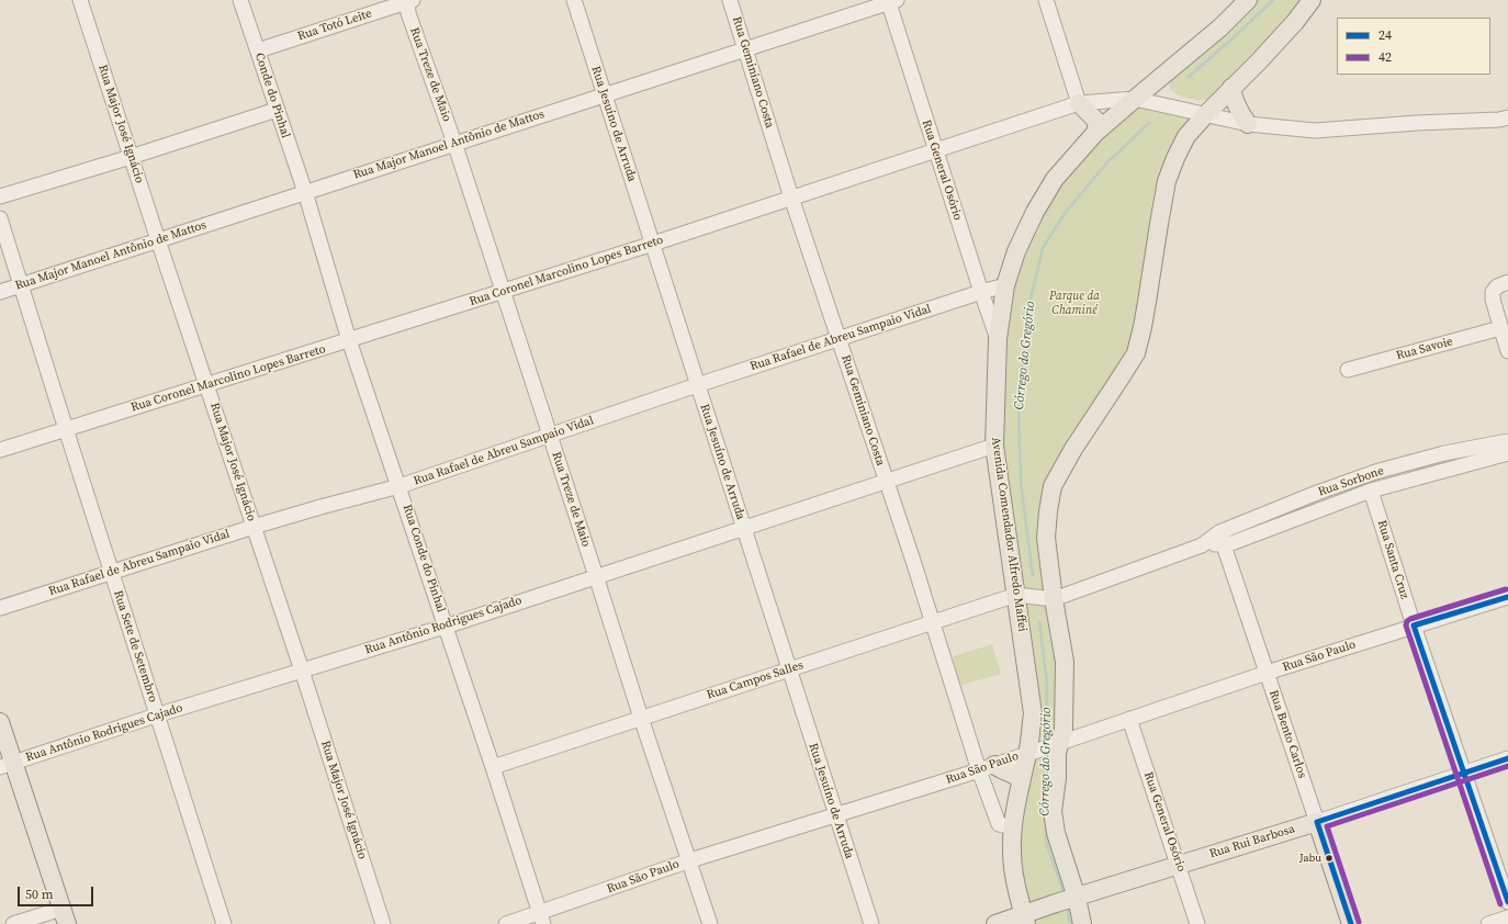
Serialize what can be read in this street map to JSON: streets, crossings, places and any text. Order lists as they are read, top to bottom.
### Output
{
  "streets": {
    "main road": ["Avenida Comendador Alfredo Maffei", "Rua Bento Carlos", "Rua Rui Barbosa"],
    "street": [
      "Rua Totó Leite",
      "Rua Geminiano Costa",
      "Rua Treze de Maio",
      "Conde do Pinhal",
      "Rua Major José Ignácio",
      "Rua Jesuíno de Arruda",
      "Rua Major Manoel Antônio de Mattos",
      "Rua General Osório",
      "Rua Coronel Marcolino Lopes Barreto",
      "Rua Rafael de Abreu Sampaio Vidal",
      "Rua Savoie",
      "Rua Sorbone",
      "Rua Conde do Pinhal",
      "Rua Santa Cruz",
      "Rua Antônio Rodrigues Cajado",
      "Rua Sete de Setembro",
      "Rua São Paulo",
      "Rua Campos Salles"
    ]
  },
  "crossings": [
    ["Rua Totó Leite", "Rua Treze de Maio"],
    ["Rua Totó Leite", "Conde do Pinhal"],
    ["Rua Geminiano Costa", "Rua Major Manoel Antônio de Mattos"],
    ["Rua Geminiano Costa", "Rua Coronel Marcolino Lopes Barreto"],
    ["Rua Geminiano Costa", "Rua Rafael de Abreu Sampaio Vidal"],
    ["Rua Geminiano Costa", "Avenida Comendador Alfredo Maffei"],
    ["Rua Geminiano Costa", "Rua Antônio Rodrigues Cajado"],
    ["Rua Geminiano Costa", "Rua São Paulo"],
    ["Rua Geminiano Costa", "Rua Campos Salles"],
    ["Rua Treze de Maio", "Rua Major Manoel Antônio de Mattos"],
    ["Rua Treze de Maio", "Rua Coronel Marcolino Lopes Barreto"],
    ["Rua Treze de Maio", "Rua Rafael de Abreu Sampaio Vidal"],
    ["Rua Treze de Maio", "Rua Antônio Rodrigues Cajado"],
    ["Rua Treze de Maio", "Rua São Paulo"],
    ["Rua Treze de Maio", "Rua Campos Salles"],
    ["Conde do Pinhal", "Rua Major Manoel Antônio de Mattos"],
    ["Conde do Pinhal", "Rua Conde do Pinhal"],
    ["Rua Major José Ignácio", "Rua Major Manoel Antônio de Mattos"],
    ["Rua Major José Ignácio", "Rua Coronel Marcolino Lopes Barreto"],
    ["Rua Major José Ignácio", "Rua Rafael de Abreu Sampaio Vidal"],
    ["Rua Major José Ignácio", "Rua Antônio Rodrigues Cajado"],
    ["Rua Jesuíno de Arruda", "Rua Major Manoel Antônio de Mattos"],
    ["Rua Jesuíno de Arruda", "Rua Coronel Marcolino Lopes Barreto"],
    ["Rua Jesuíno de Arruda", "Rua Rafael de Abreu Sampaio Vidal"],
    ["Rua Jesuíno de Arruda", "Rua Antônio Rodrigues Cajado"],
    ["Rua Jesuíno de Arruda", "Rua São Paulo"],
    ["Rua Jesuíno de Arruda", "Rua Campos Salles"],
    ["Rua Major Manoel Antônio de Mattos", "Rua General Osório"],
    ["Rua Major Manoel Antônio de Mattos", "Rua Conde do Pinhal"],
    ["Rua Major Manoel Antônio de Mattos", "Rua Sete de Setembro"],
    ["Rua General Osório", "Rua Coronel Marcolino Lopes Barreto"],
    ["Rua General Osório", "Rua Rafael de Abreu Sampaio Vidal"],
    ["Rua General Osório", "Avenida Comendador Alfredo Maffei"],
    ["Rua General Osório", "Rua São Paulo"],
    ["Rua General Osório", "Rua Rui Barbosa"],
    ["Rua Coronel Marcolino Lopes Barreto", "Avenida Comendador Alfredo Maffei"],
    ["Rua Coronel Marcolino Lopes Barreto", "Rua Conde do Pinhal"],
    ["Rua Coronel Marcolino Lopes Barreto", "Rua Sete de Setembro"],
    ["Rua Rafael de Abreu Sampaio Vidal", "Avenida Comendador Alfredo Maffei"],
    ["Rua Rafael de Abreu Sampaio Vidal", "Rua Conde do Pinhal"],
    ["Rua Rafael de Abreu Sampaio Vidal", "Rua Sete de Setembro"],
    ["Rua Sorbone", "Avenida Comendador Alfredo Maffei"],
    ["Rua Sorbone", "Rua Santa Cruz"],
    ["Rua Sorbone", "Rua Campos Salles"],
    ["Rua Sorbone", "Rua Bento Carlos"],
    ["Avenida Comendador Alfredo Maffei", "Rua Antônio Rodrigues Cajado"],
    ["Avenida Comendador Alfredo Maffei", "Rua São Paulo"],
    ["Avenida Comendador Alfredo Maffei", "Rua Campos Salles"],
    ["Avenida Comendador Alfredo Maffei", "Rua Rui Barbosa"],
    ["Rua Conde do Pinhal", "Rua Antônio Rodrigues Cajado"],
    ["Rua Conde do Pinhal", "Rua São Paulo"],
    ["Rua Conde do Pinhal", "Rua Campos Salles"],
    ["Rua Santa Cruz", "Rua São Paulo"],
    ["Rua Santa Cruz", "Rua Rui Barbosa"],
    ["Rua Antônio Rodrigues Cajado", "Rua Sete de Setembro"],
    ["Rua São Paulo", "Rua Bento Carlos"],
    ["Rua Bento Carlos", "Rua Rui Barbosa"]
  ],
  "water": ["Córrego do Gregório"],
  "parks": ["Parque da Chaminé"],
  "places": ["Jabu"],
  "lines": ["transit line 42", "transit line 24"],
  "legend": ["24", "42"],
  "scale_bar": "50 m"
}
